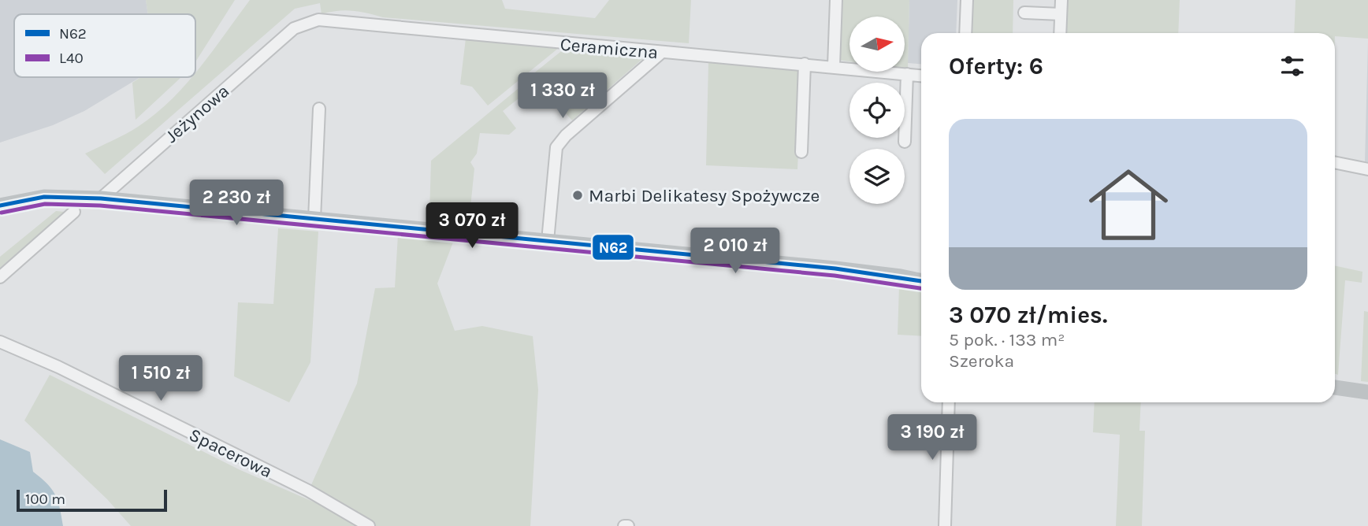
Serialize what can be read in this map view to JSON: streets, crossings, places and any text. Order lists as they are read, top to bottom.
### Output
{
  "streets": {
    "street": ["Ceramiczna", "Jeżynowa", "Spacerowa"]
  },
  "crossings": [
    ["Ceramiczna", "Jeżynowa"]
  ],
  "places": ["Marbi Delikatesy Spożywcze"],
  "lines": ["transit line N62", "transit line L40"],
  "legend": ["N62", "L40"],
  "scale_bar": "100 m",
  "north": "right",
  "page": {
    "heading": "Oferty: 6",
    "price": [
      "1 330 zł",
      "2 230 zł",
      "3 070 zł",
      "2 010 zł",
      "1 510 zł",
      "3 190 zł"
    ],
    "list": [
      {
        "name": "3 070 zł/mies.",
        "note": "5 pok. · 133 m² · Szeroka"
      }
    ],
    "scale": "100 m"
  }
}
